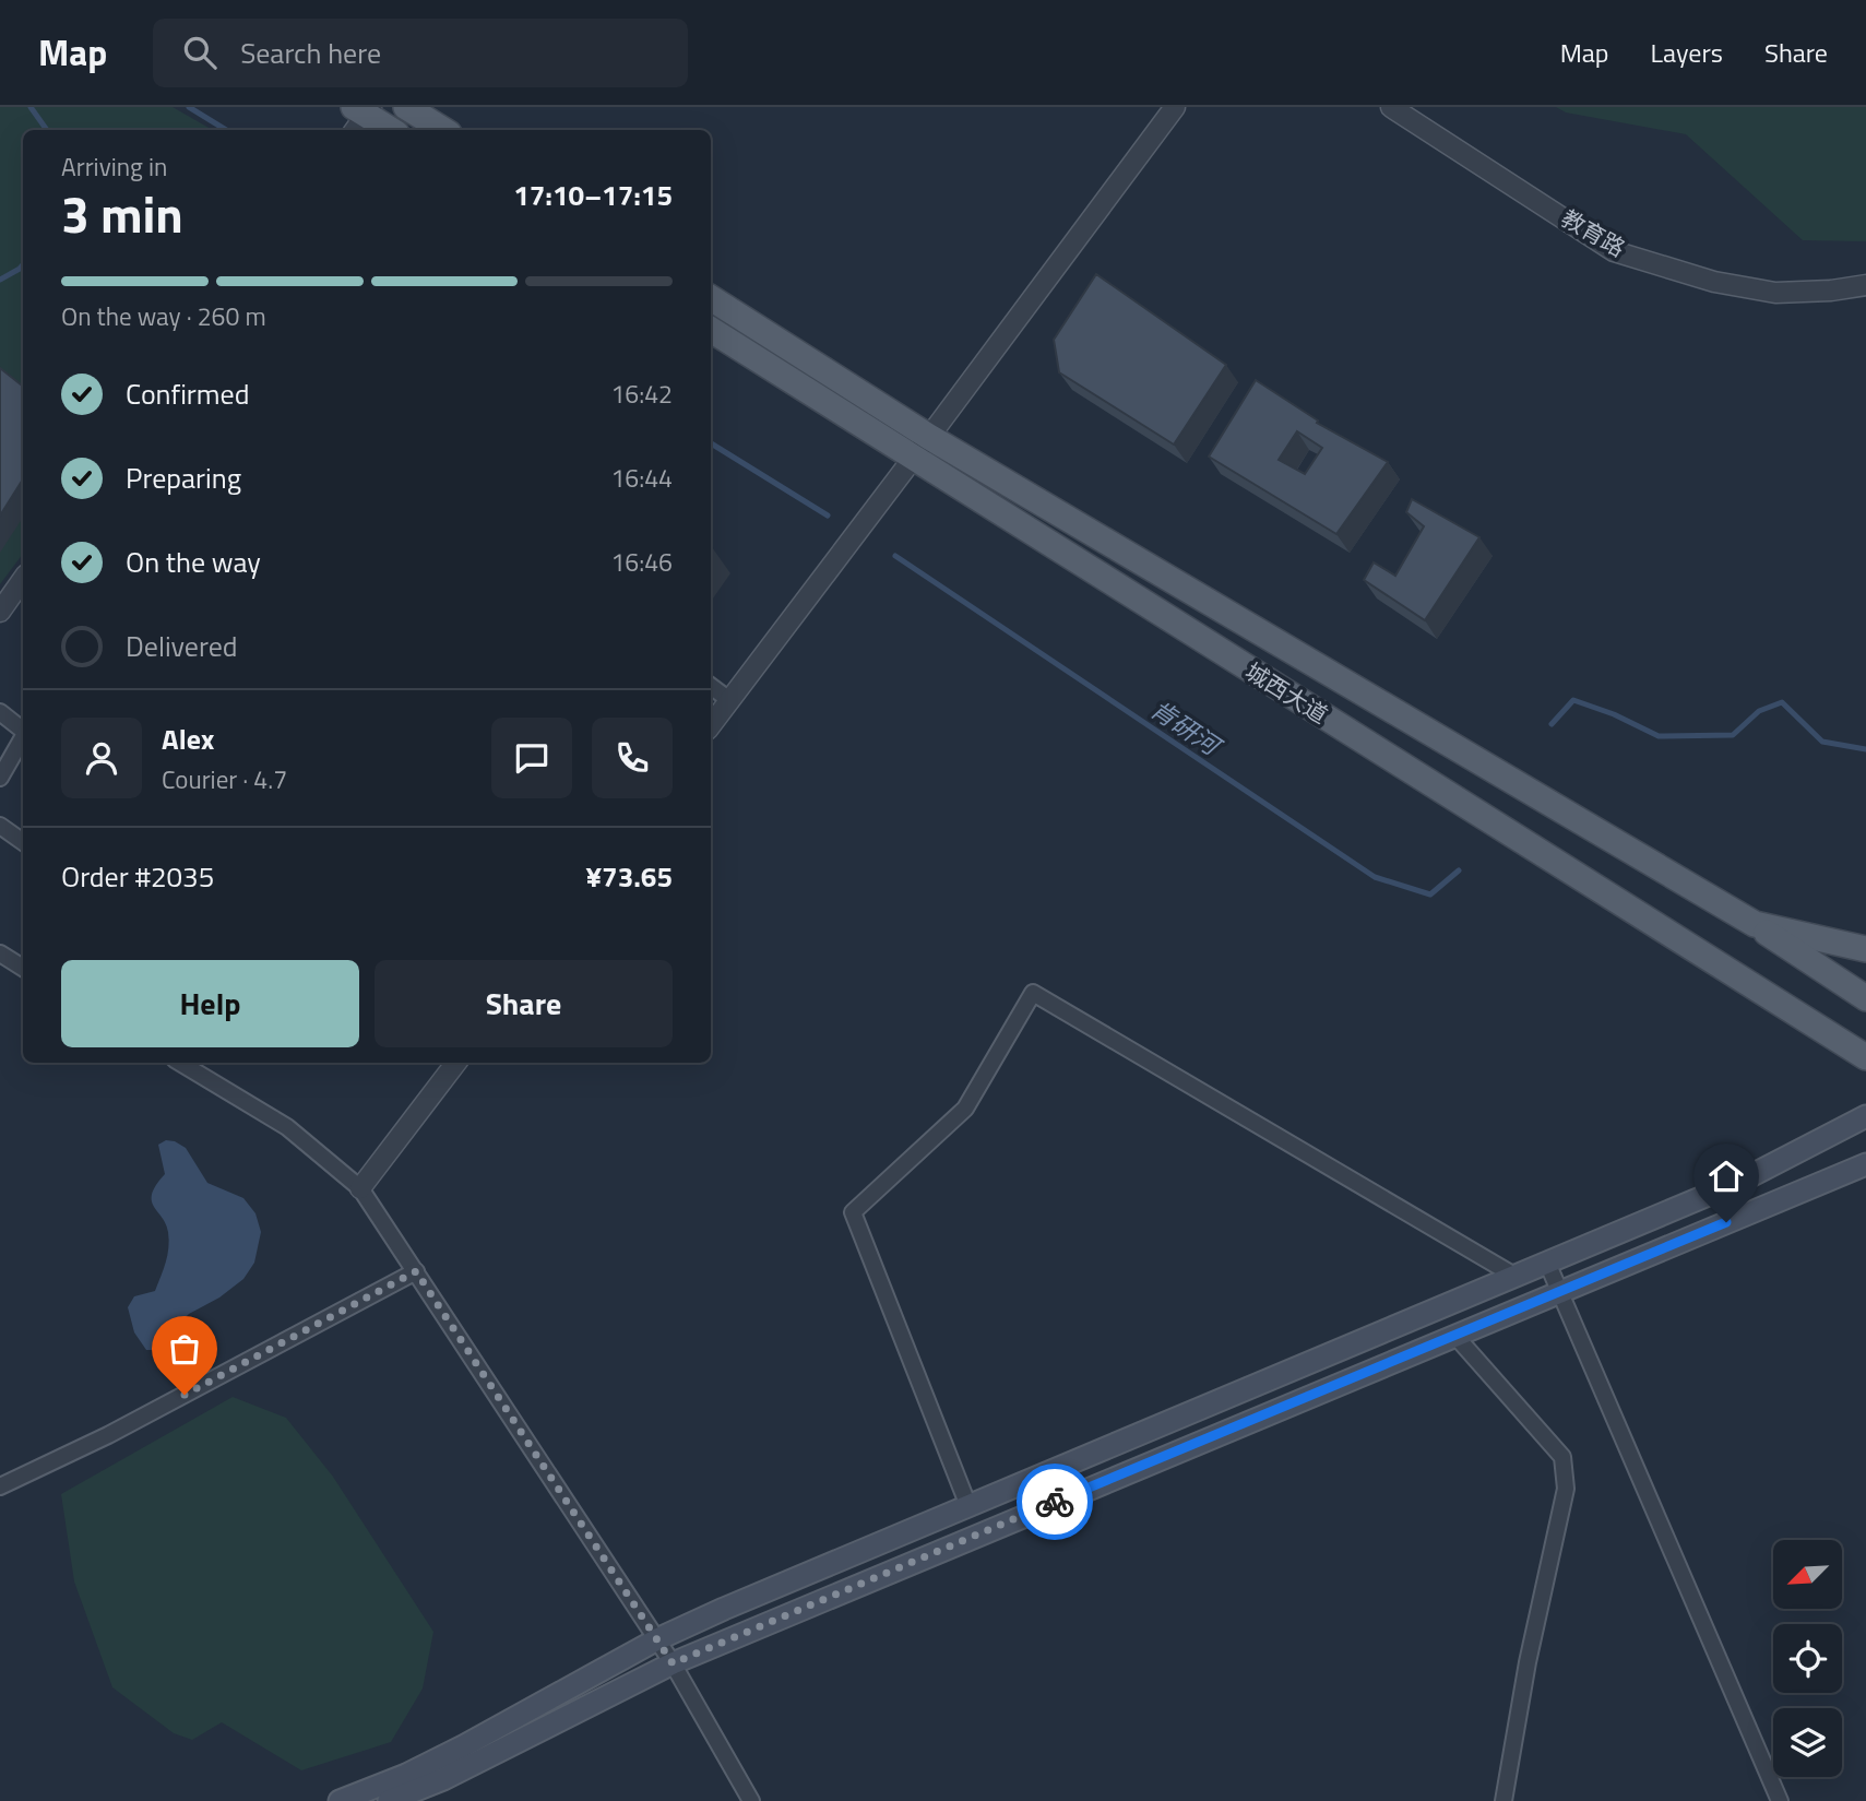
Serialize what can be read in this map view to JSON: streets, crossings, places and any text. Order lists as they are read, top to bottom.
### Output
{
  "streets": {
    "main road": ["城西大道"],
    "street": ["教育路"]
  },
  "water": ["肯研河"],
  "north": "bottom left",
  "page": {
    "header": "Map",
    "search": "Search here",
    "nav": ["Map", "Layers", "Share"],
    "heading": ["3 min", "Arriving in", "17:10–17:15"],
    "panel": [
      "Alex",
      "Courier · 4.7",
      "Order #2035",
      "¥73.65"
    ],
    "bar": "On the way · 260 m",
    "list": [
      ["Confirmed", "16:42"],
      ["Preparing", "16:44"],
      ["On the way", "16:46"],
      "Delivered"
    ],
    "buttons": ["Help", "Share"]
  }
}
